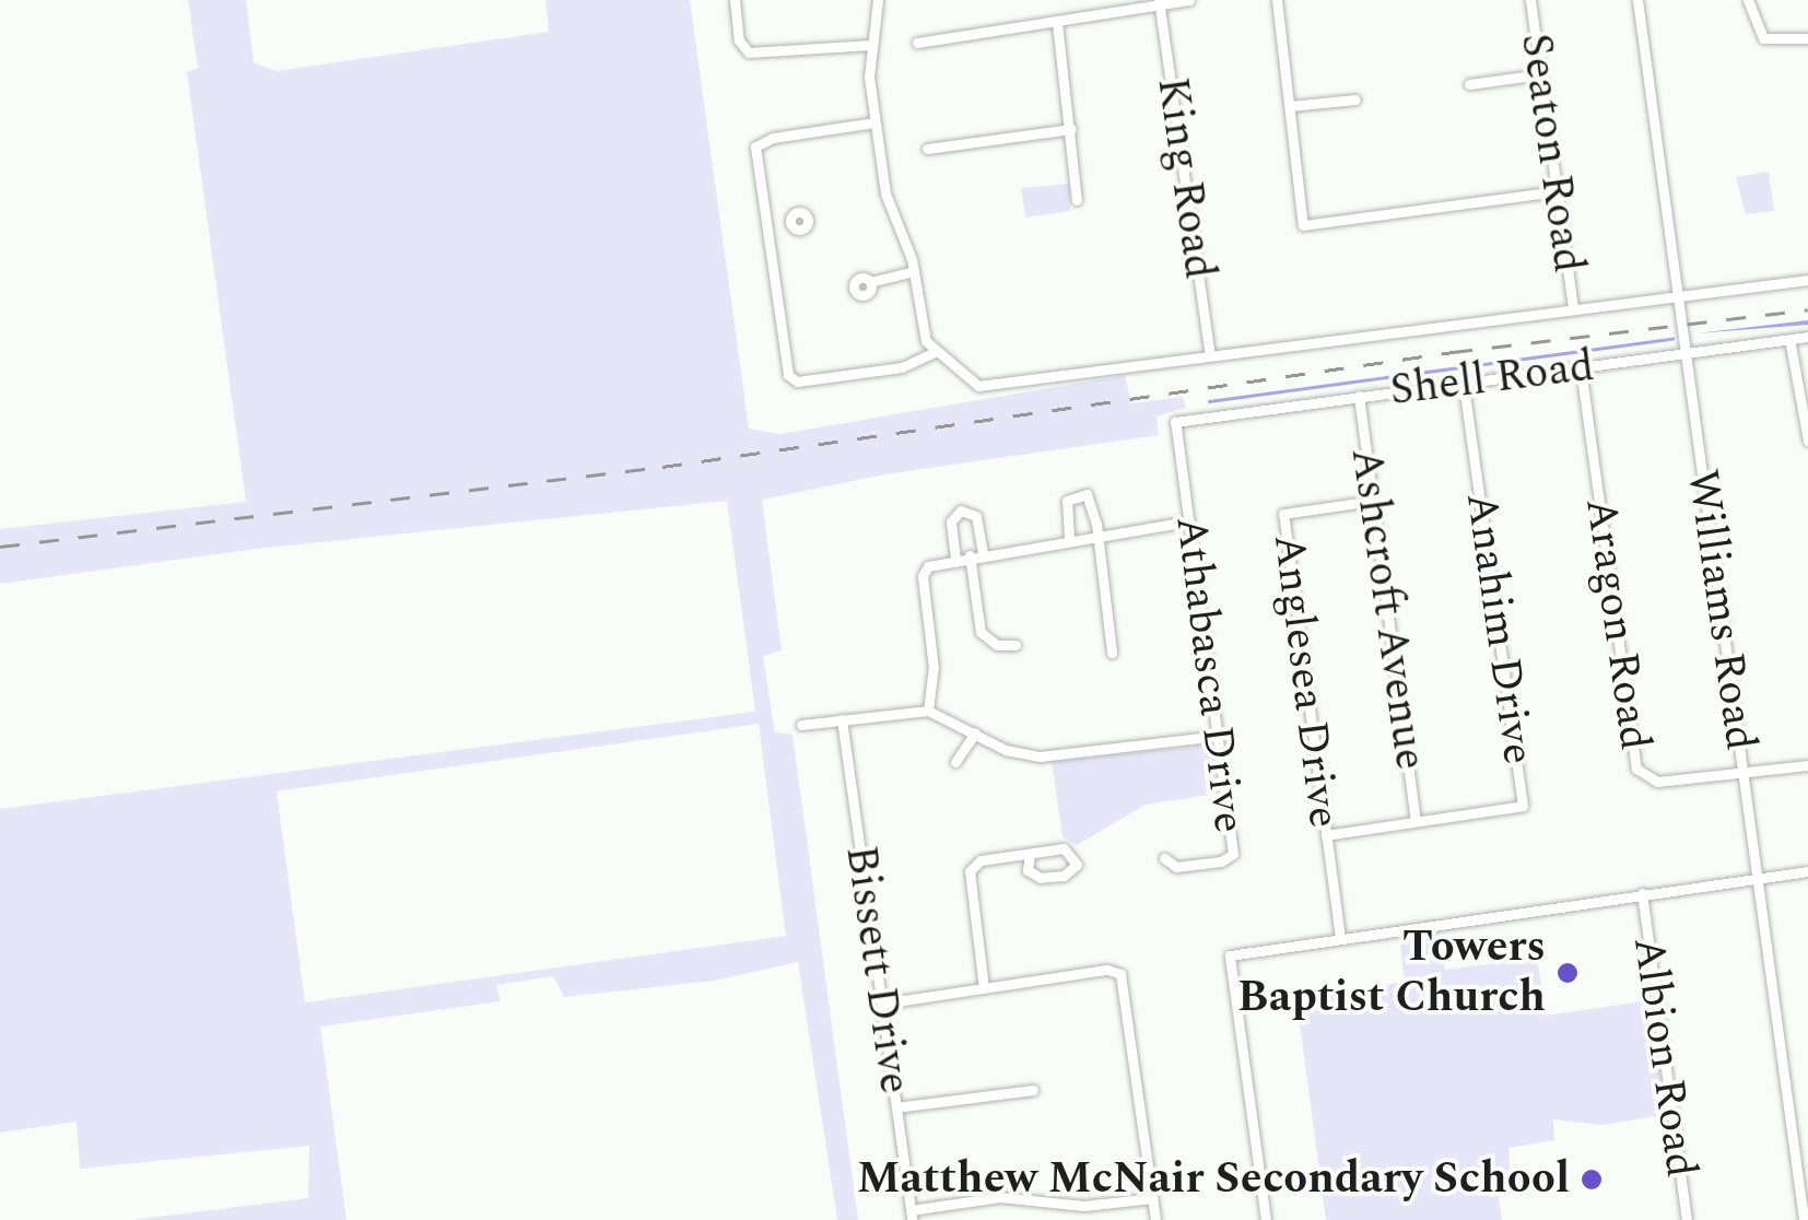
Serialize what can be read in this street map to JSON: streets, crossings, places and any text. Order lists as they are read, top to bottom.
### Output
{
  "streets": {
    "street": [
      "Seaton Road",
      "King Road",
      "Shell Road",
      "Ashcroft Avenue",
      "Williams Road",
      "Aragon Road",
      "Anahim Drive",
      "Athabasca Drive",
      "Anglesea Drive",
      "Bissett Drive",
      "Albion Road"
    ]
  },
  "crossings": [
    ["Seaton Road", "Shell Road"],
    ["King Road", "Shell Road"],
    ["Shell Road", "Ashcroft Avenue"],
    ["Shell Road", "Williams Road"],
    ["Shell Road", "Aragon Road"],
    ["Shell Road", "Anahim Drive"],
    ["Shell Road", "Athabasca Drive"],
    ["Ashcroft Avenue", "Anahim Drive"],
    ["Ashcroft Avenue", "Anglesea Drive"],
    ["Williams Road", "Aragon Road"],
    ["Anahim Drive", "Anglesea Drive"]
  ],
  "places": ["Towers Baptist Church", "Matthew McNair Secondary School"]
}
